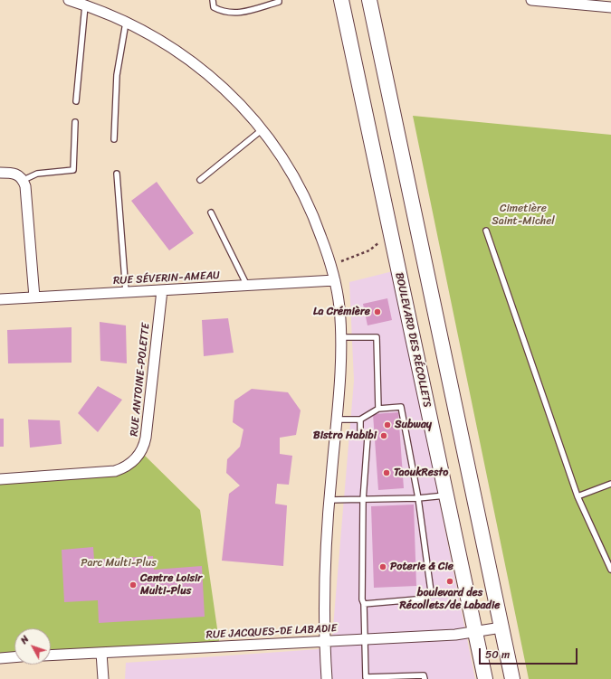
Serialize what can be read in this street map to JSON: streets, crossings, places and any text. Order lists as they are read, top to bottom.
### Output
{
  "streets": {
    "main road": ["BOULEVARD DES RÉCOLLETS"],
    "street": ["RUE SÉVERIN-AMEAU", "RUE ANTOINE-POLETTE", "RUE JACQUES-DE LABADIE"]
  },
  "crossings": [
    ["RUE SÉVERIN-AMEAU", "RUE ANTOINE-POLETTE"],
    ["BOULEVARD DES RÉCOLLETS", "RUE JACQUES-DE LABADIE"]
  ],
  "parks": ["Cimetière Saint-Michel", "Parc Multi-Plus"],
  "places": [
    "La Crémière",
    "Subway",
    "Bistro Habibi",
    "TaoukResto",
    "Poterie & Cie",
    "boulevard des Récollets/de Labadie",
    "Centre Loisir Multi-Plus"
  ],
  "scale_bar": "50 m",
  "north": "top left"
}
